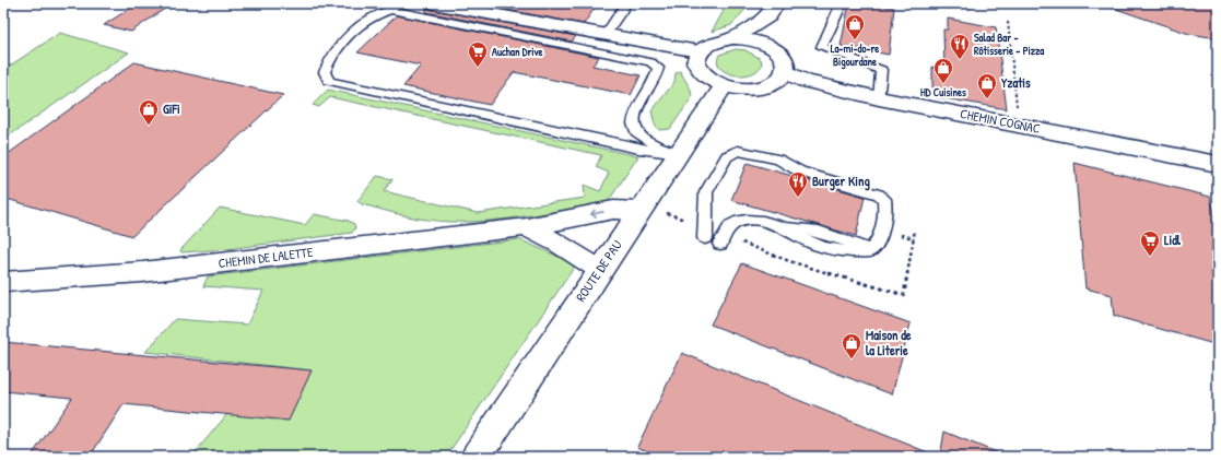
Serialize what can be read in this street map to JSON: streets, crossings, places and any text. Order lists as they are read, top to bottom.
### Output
{
  "streets": {
    "street": ["CHEMIN COGNAC", "CHEMIN DE LALETTE", "ROUTE DE PAU"]
  },
  "crossings": [
    ["CHEMIN COGNAC", "ROUTE DE PAU"],
    ["CHEMIN DE LALETTE", "ROUTE DE PAU"]
  ],
  "places": {
    "shop": [
      "La-mi-do-re Bigourdane",
      "HD Cuisines",
      "Yzatis",
      "GiFi",
      "Maison de la Literie"
    ],
    "restaurant": ["Salad Bar - Rôtisserie - Pizza", "Burger King"],
    "supermarket": ["Auchan Drive", "Lidl"]
  }
}
